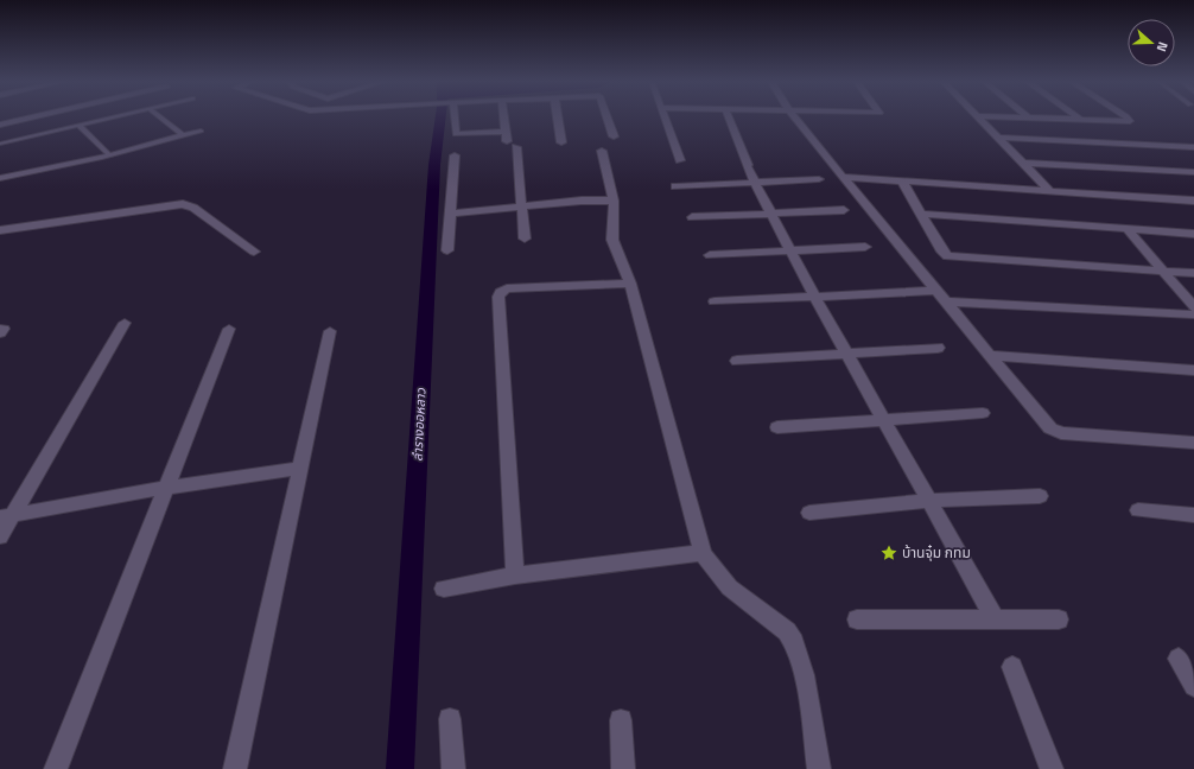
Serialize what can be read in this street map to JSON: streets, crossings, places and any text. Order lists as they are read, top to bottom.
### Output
{
  "water": ["ลำรางออหลาว"],
  "places": {
    "place": ["บ้านจุ๋ม กทม"]
  },
  "north": "right"
}
